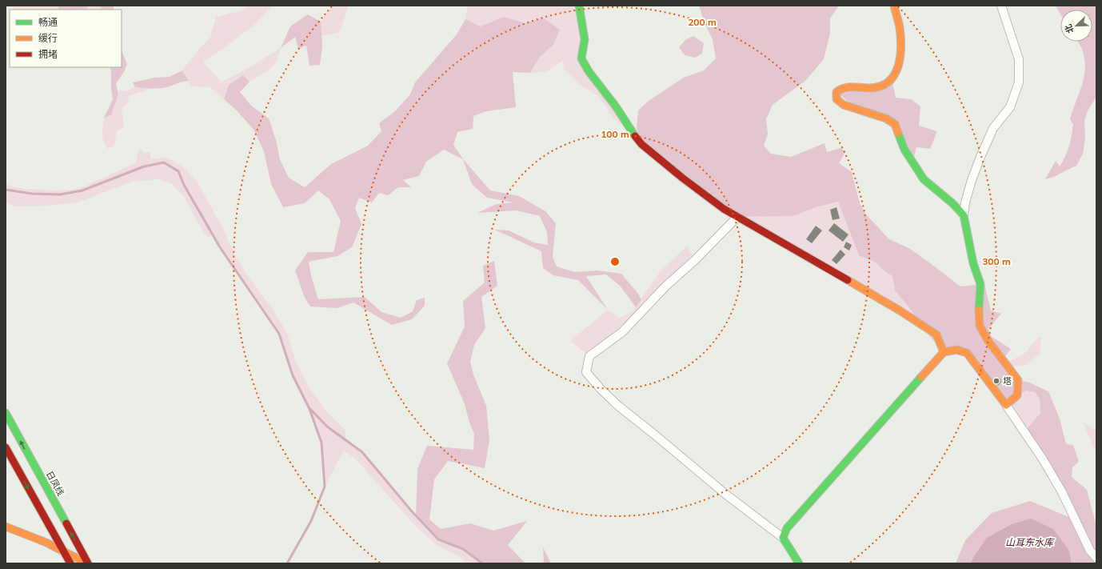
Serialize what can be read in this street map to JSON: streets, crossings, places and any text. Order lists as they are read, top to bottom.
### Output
{
  "streets": {
    "main road": ["日凤线"]
  },
  "water": ["山耳东水库"],
  "places": ["塔"],
  "legend": ["畅通", "缓行", "拥堵"],
  "north": "bottom left",
  "rings": ["200 m", "100 m", "300 m"]
}
